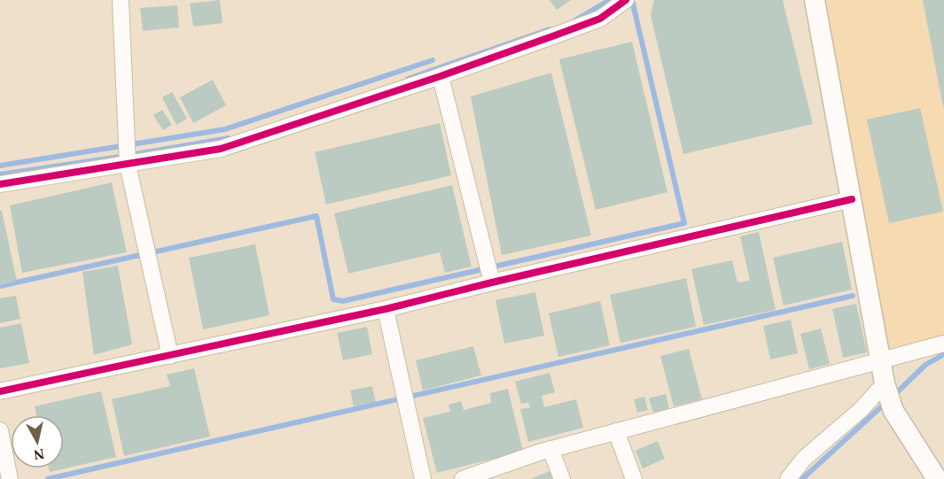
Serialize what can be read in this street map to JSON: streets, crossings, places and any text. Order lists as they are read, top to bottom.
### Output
{
  "north": "bottom"
}
